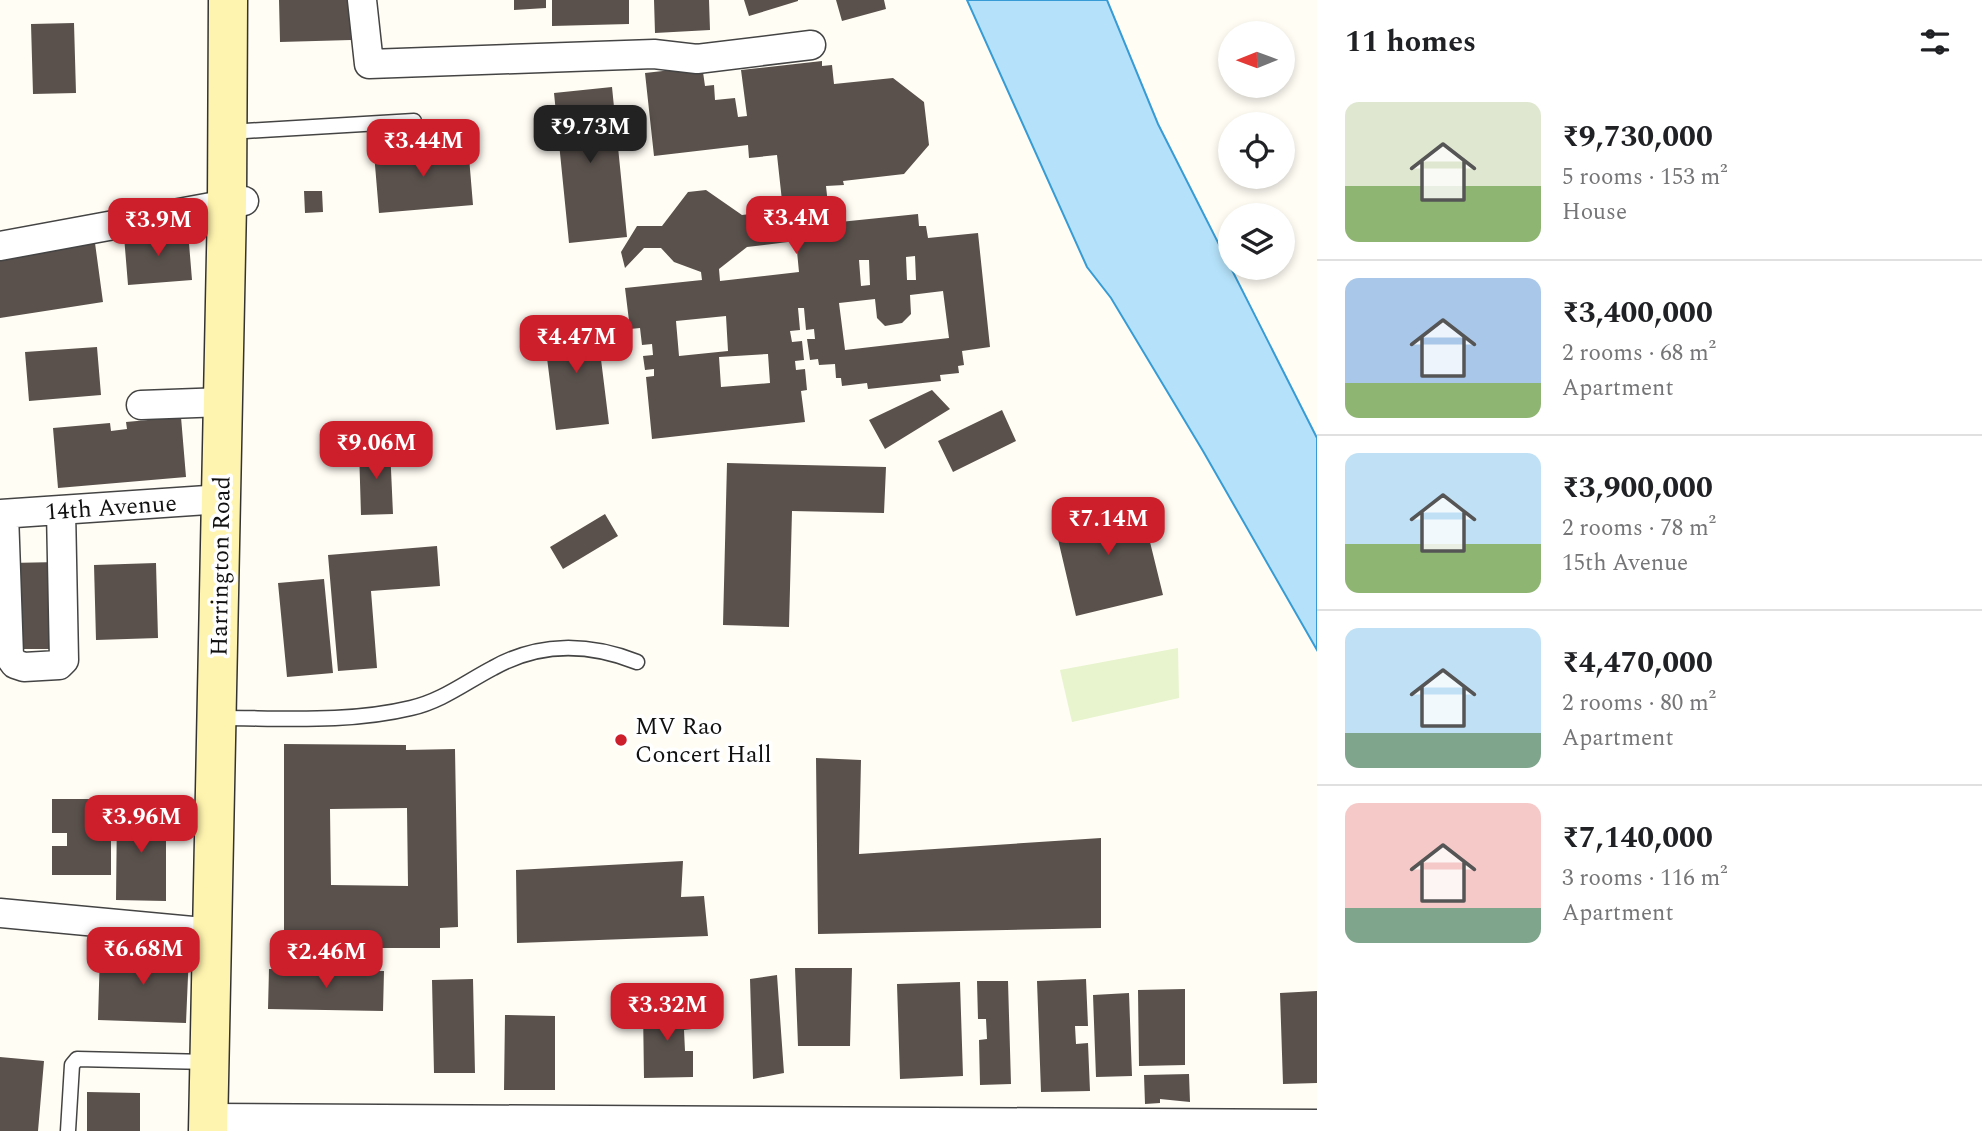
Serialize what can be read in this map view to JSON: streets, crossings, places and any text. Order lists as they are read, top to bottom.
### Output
{
  "streets": {
    "street": ["14th Avenue", "Harrington Road"]
  },
  "crossings": [
    ["14th Avenue", "Harrington Road"]
  ],
  "places": ["MV Rao Concert Hall"],
  "north": "left",
  "page": {
    "heading": "11 homes",
    "list": [
      {
        "name": "₹9,730,000",
        "note": "5 rooms · 153 m² · House"
      },
      {
        "name": "₹3,400,000",
        "note": "2 rooms · 68 m² · Apartment"
      },
      {
        "name": "₹3,900,000",
        "note": "2 rooms · 78 m² · 15th Avenue"
      },
      {
        "name": "₹4,470,000",
        "note": "2 rooms · 80 m² · Apartment"
      },
      {
        "name": "₹7,140,000",
        "note": "3 rooms · 116 m² · Apartment"
      }
    ],
    "price": [
      "₹9.73M",
      "₹3.44M",
      "₹3.4M",
      "₹3.9M",
      "₹4.47M",
      "₹9.06M",
      "₹7.14M",
      "₹3.96M",
      "₹6.68M",
      "₹2.46M",
      "₹3.32M"
    ]
  }
}
